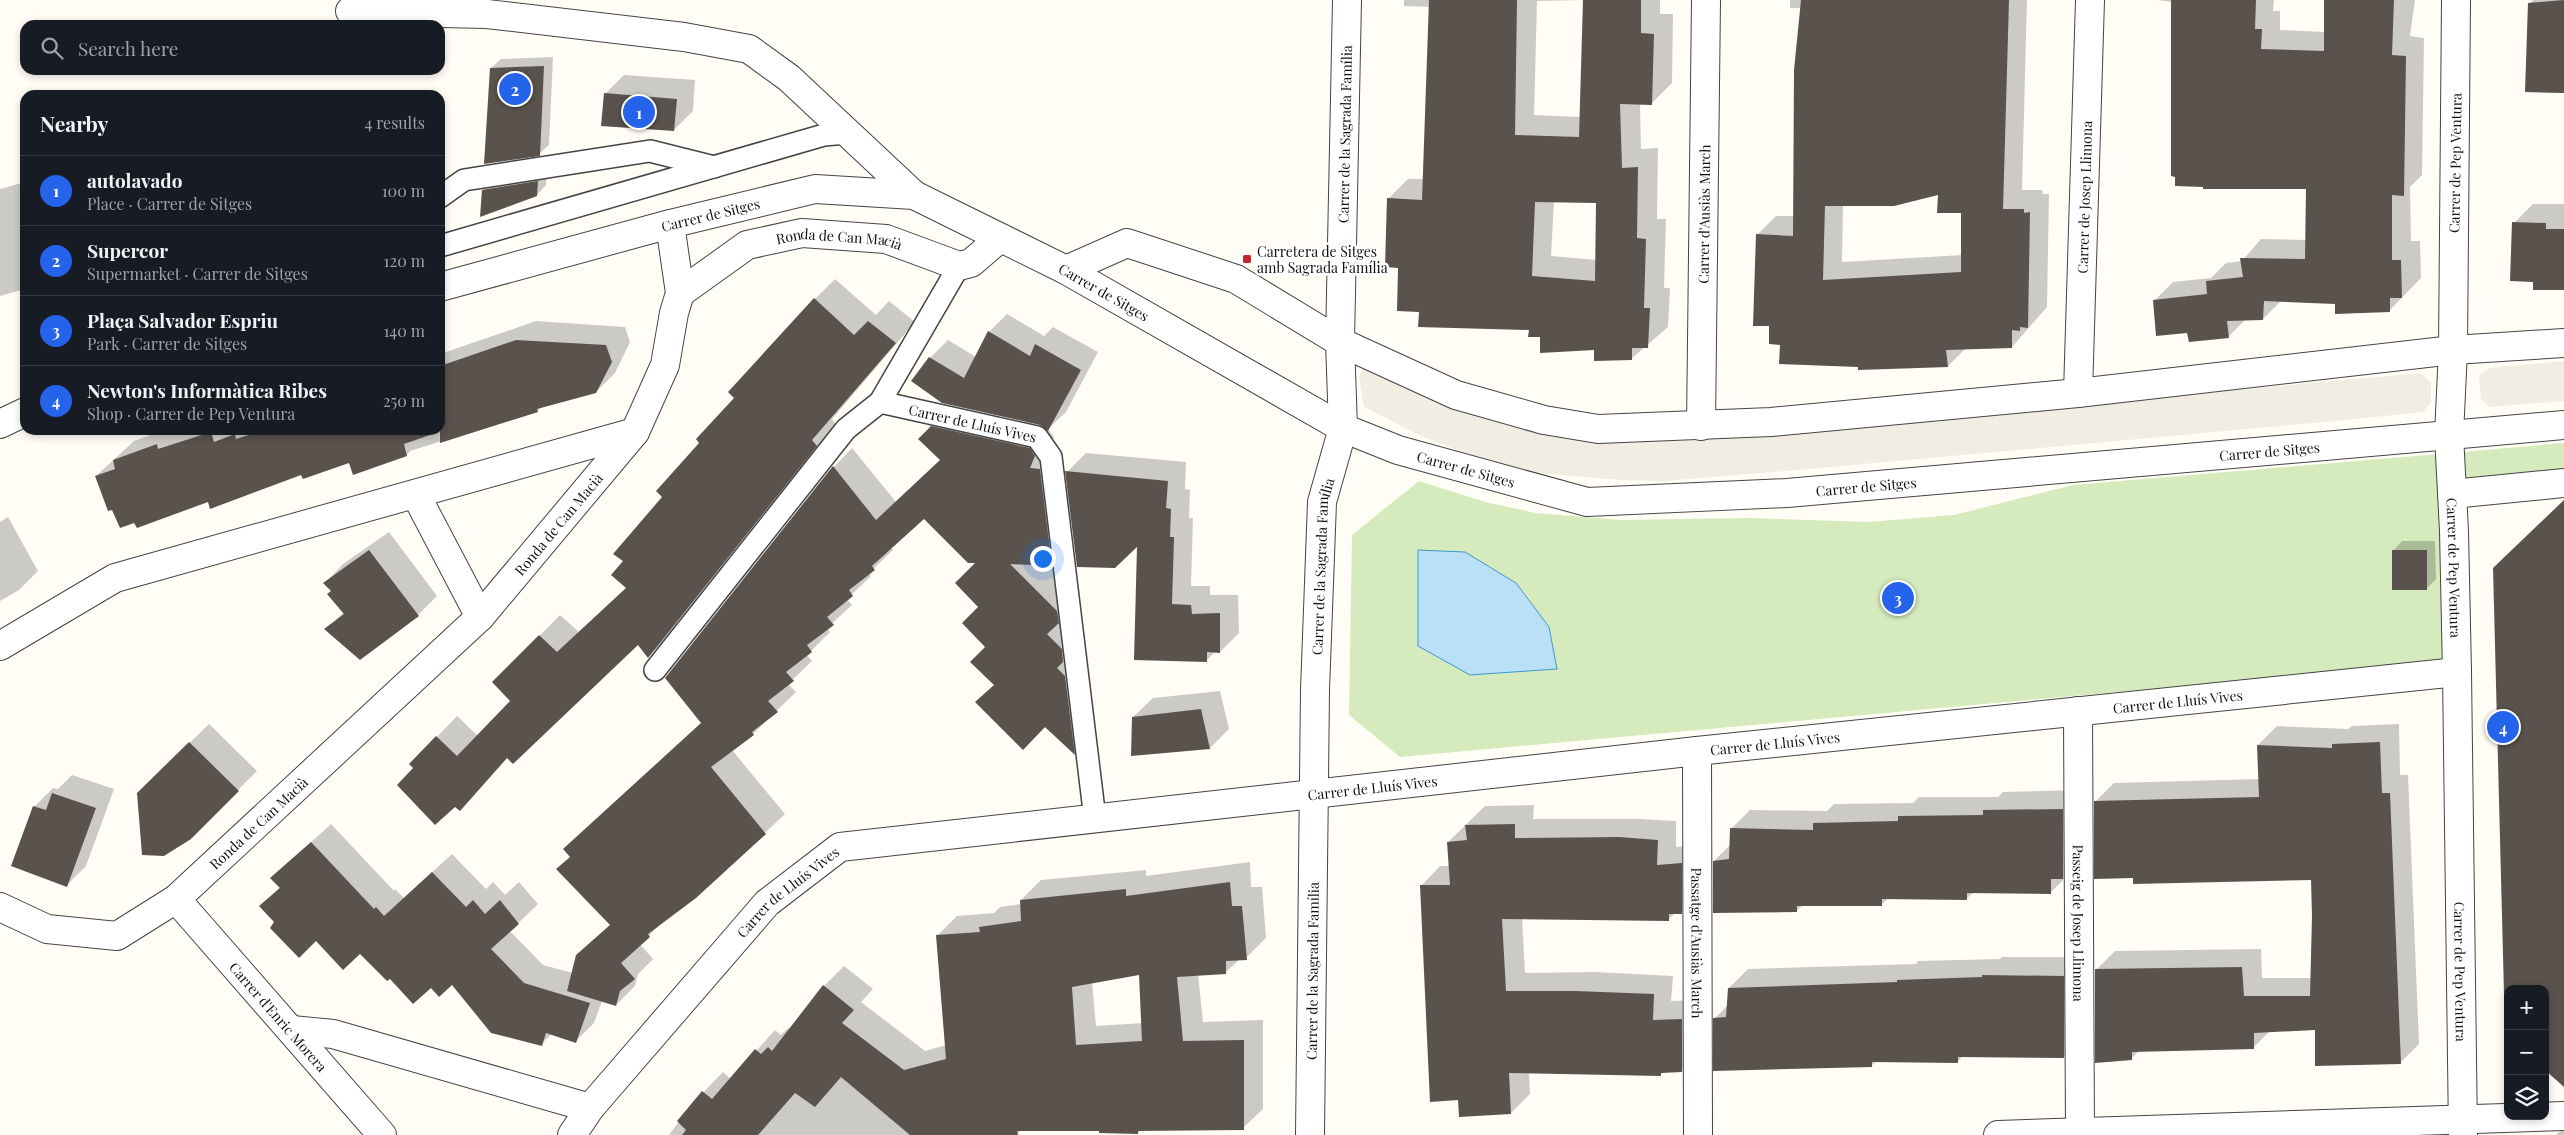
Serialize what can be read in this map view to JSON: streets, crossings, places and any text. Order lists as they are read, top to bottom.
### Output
{
  "streets": {
    "street": [
      "Carrer de la Sagrada Família",
      "Carrer de Pep Ventura",
      "Carrer de Josep Llimona",
      "Carrer d'Ausiàs March",
      "Carrer de Sitges",
      "Ronda de Can Macià",
      "Carrer de Lluís Vives",
      "Passeig de Josep Llimona",
      "Passatge d'Ausiàs March",
      "Carrer d'Enric Morera"
    ]
  },
  "crossings": [
    ["Carrer de la Sagrada Família", "Carrer de Sitges"],
    ["Carrer de la Sagrada Família", "Carrer de Lluís Vives"],
    ["Carrer de Pep Ventura", "Carrer de Sitges"],
    ["Carrer de Pep Ventura", "Carrer de Lluís Vives"],
    ["Carrer de Sitges", "Ronda de Can Macià"],
    ["Ronda de Can Macià", "Carrer d'Enric Morera"],
    ["Carrer de Lluís Vives", "Passeig de Josep Llimona"],
    ["Carrer de Lluís Vives", "Passatge d'Ausiàs March"]
  ],
  "places": {
    "transit": ["Carretera de Sitges amb Sagrada Família"]
  },
  "page": {
    "search": "Search here",
    "pins": [
      "2",
      "1",
      "3",
      "4"
    ],
    "heading": ["Nearby", "4 results"],
    "list": [
      {
        "mark": "1",
        "name": "autolavado",
        "note": "Place · Carrer de Sitges",
        "value": "100 m"
      },
      {
        "mark": "2",
        "name": "Supercor",
        "note": "Supermarket · Carrer de Sitges",
        "value": "120 m"
      },
      {
        "mark": "3",
        "name": "Plaça Salvador Espriu",
        "note": "Park · Carrer de Sitges",
        "value": "140 m"
      },
      {
        "mark": "4",
        "name": "Newton's Informàtica Ribes",
        "note": "Shop · Carrer de Pep Ventura",
        "value": "250 m"
      }
    ],
    "map_buttons": ["+", "−"]
  }
}
